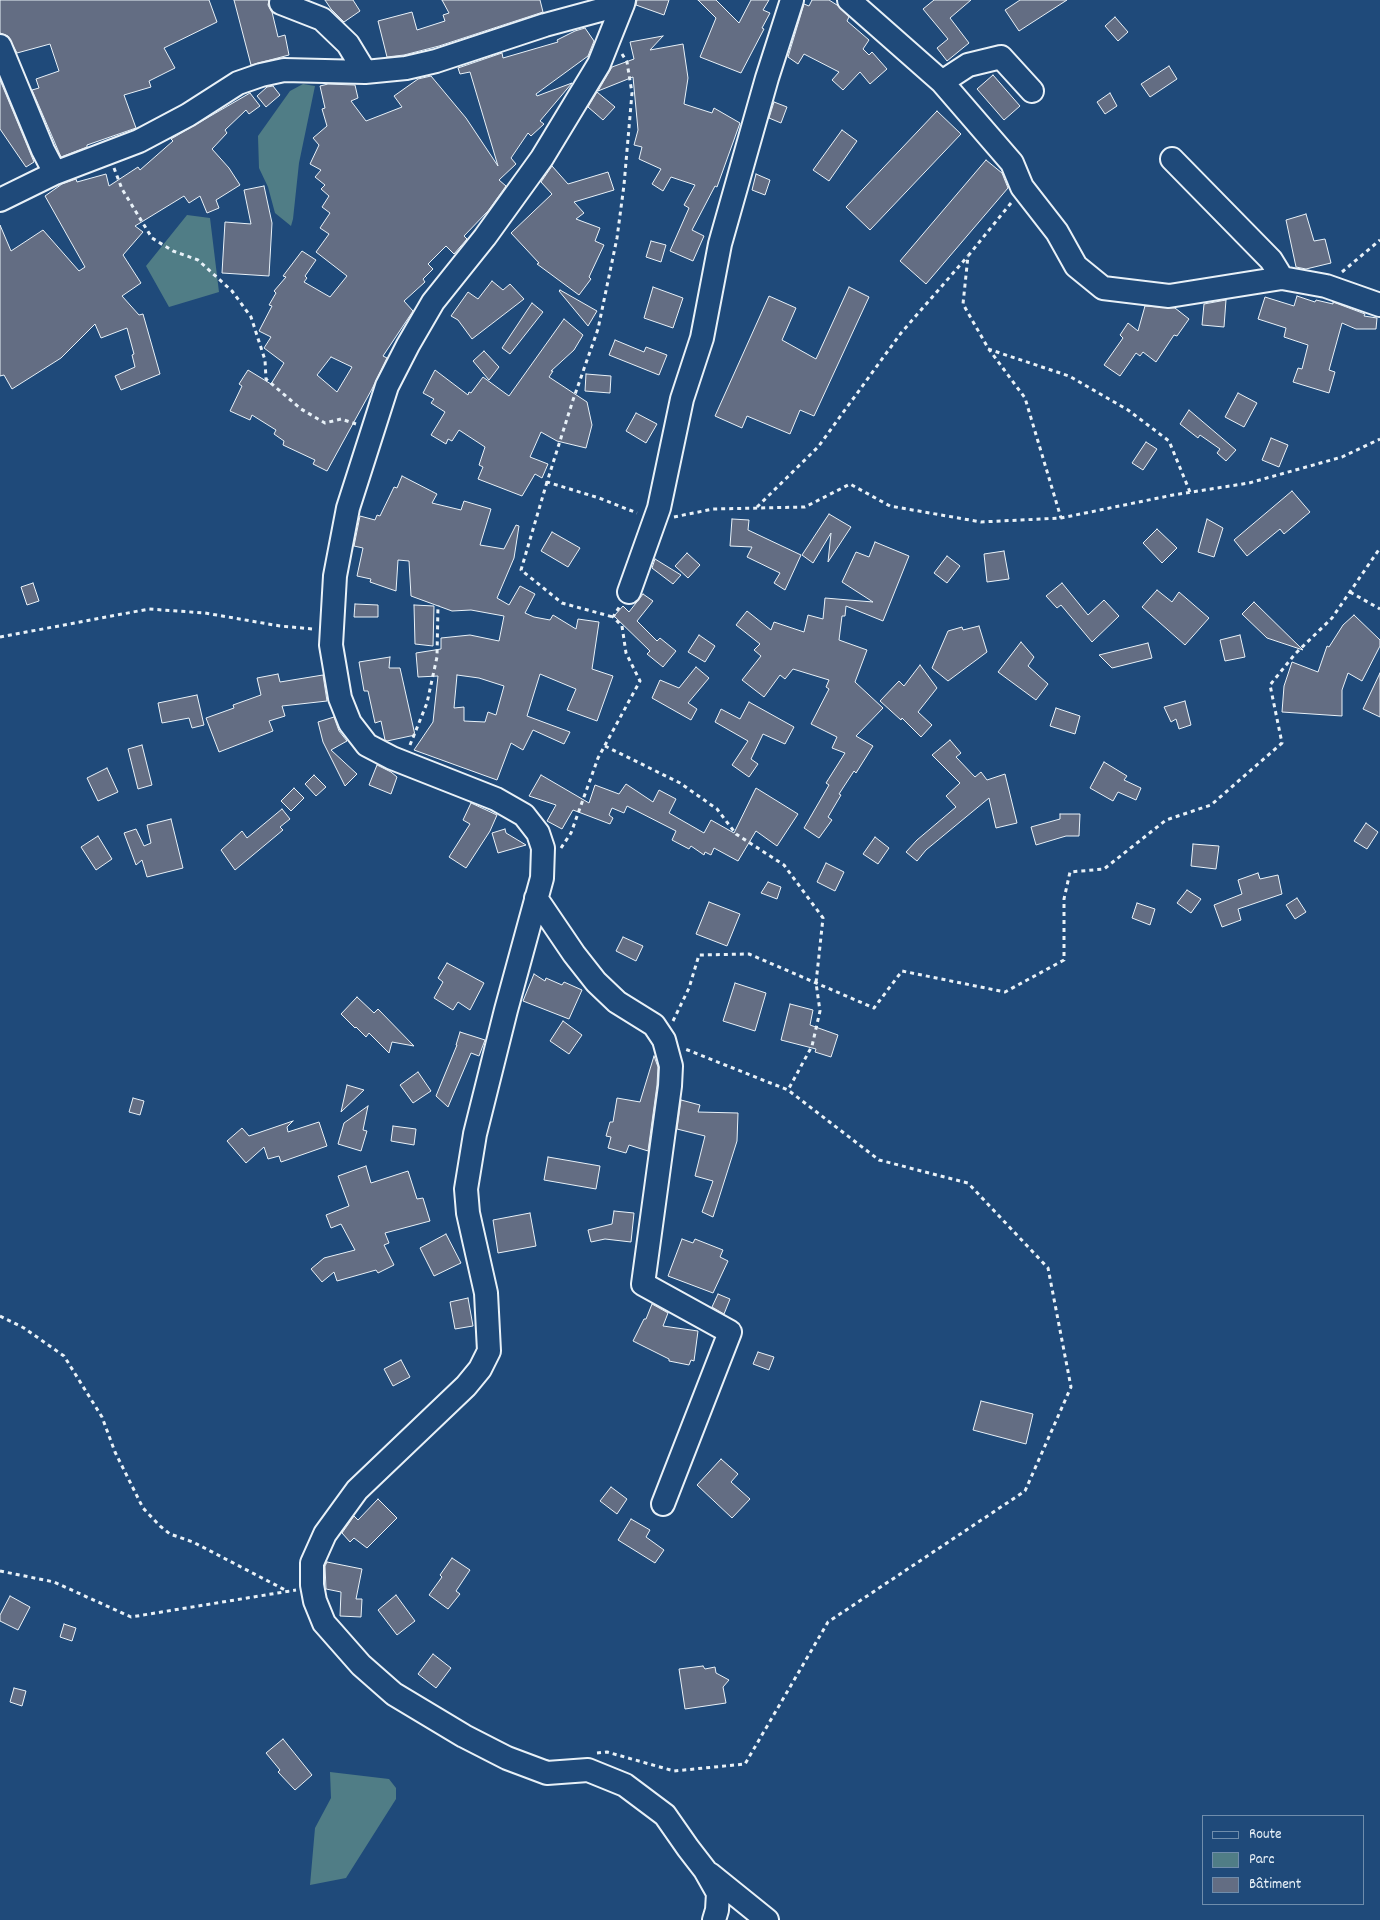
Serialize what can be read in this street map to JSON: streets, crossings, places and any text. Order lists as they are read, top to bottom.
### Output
{
  "legend": ["Route", "Parc", "Bâtiment"]
}
